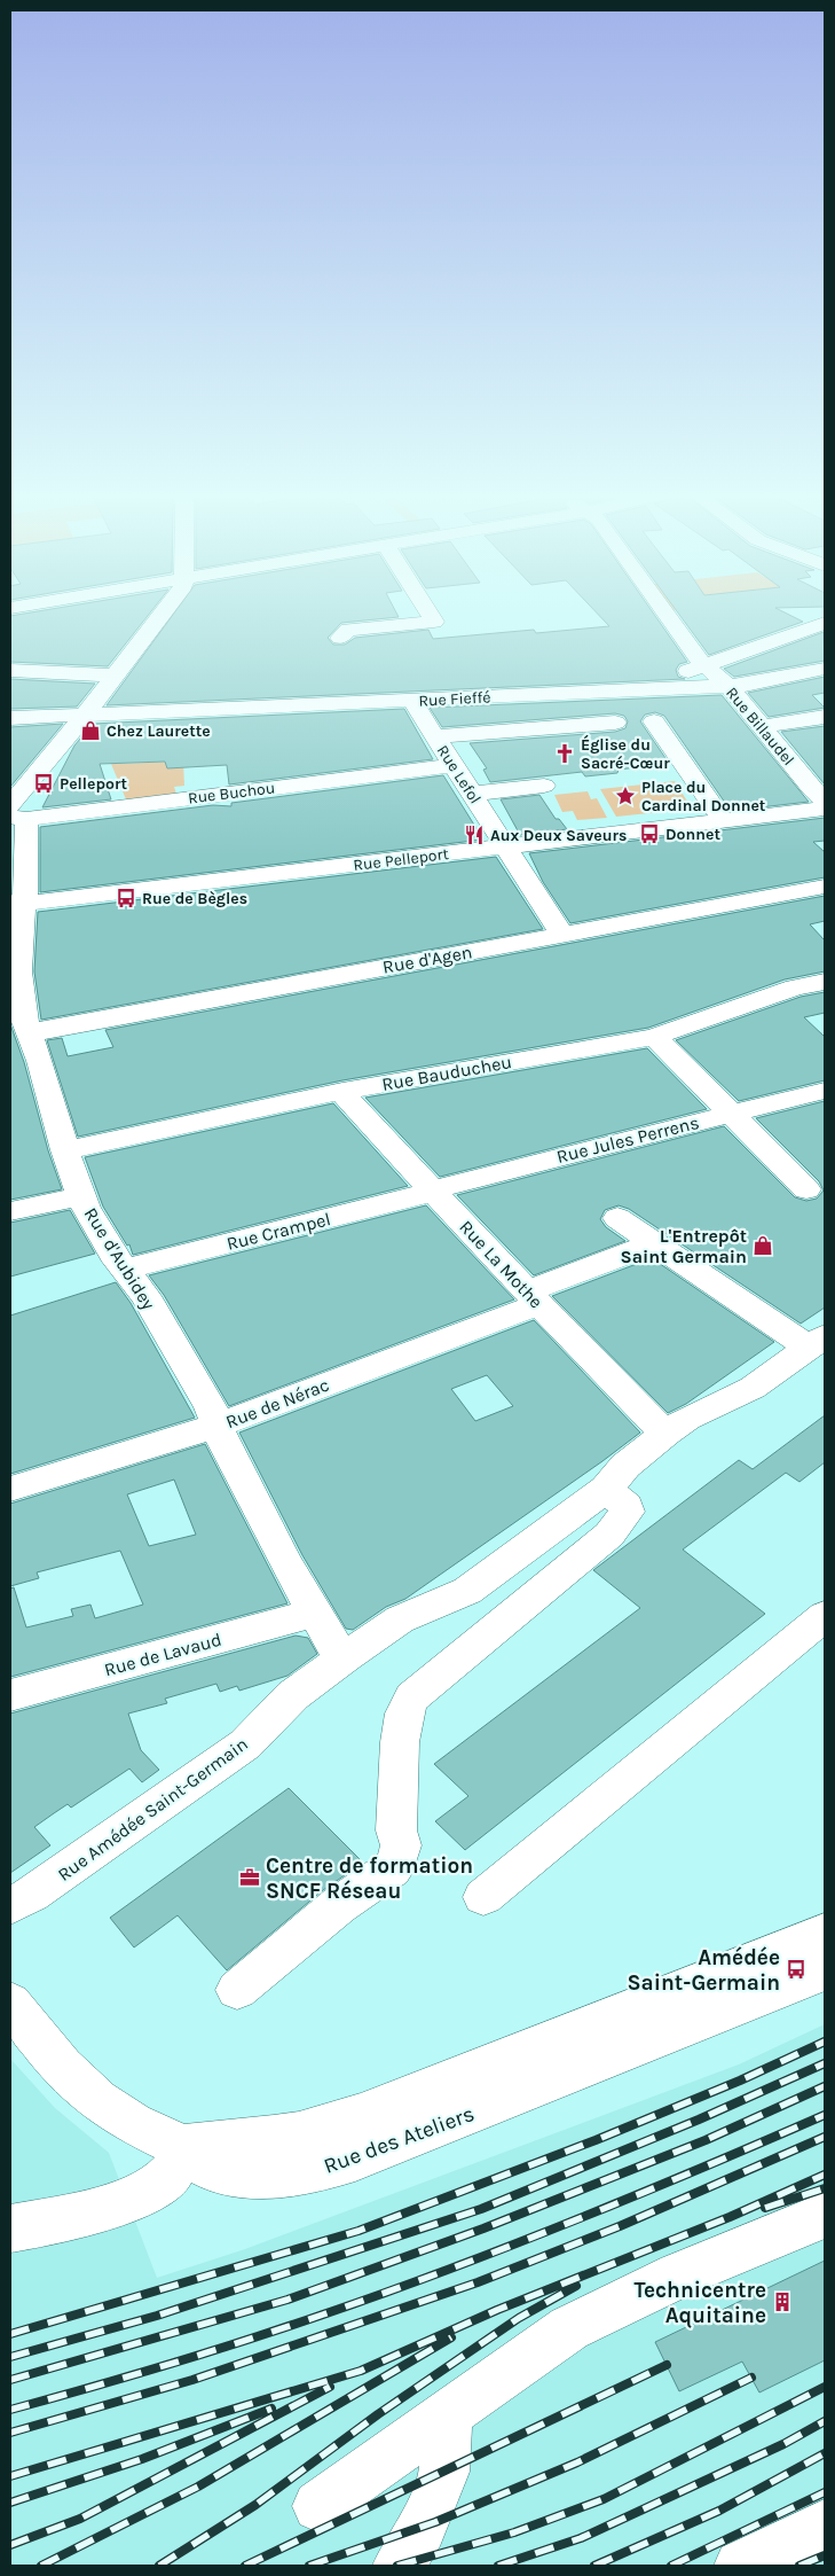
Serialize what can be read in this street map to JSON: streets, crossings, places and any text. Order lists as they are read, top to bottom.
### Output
{
  "streets": {
    "street": [
      "Rue Fieffé",
      "Rue Billaudel",
      "Rue Lefol",
      "Rue Buchou",
      "Rue Pelleport",
      "Rue d'Agen",
      "Rue Bauducheu",
      "Rue Jules Perrens",
      "Rue Crampel",
      "Rue d'Aubidey",
      "Rue La Mothe",
      "Rue de Nérac",
      "Rue de Lavaud",
      "Rue Amédée Saint-Germain",
      "Rue des Ateliers"
    ]
  },
  "crossings": [
    ["Rue Fieffé", "Rue Billaudel"],
    ["Rue Fieffé", "Rue Lefol"],
    ["Rue Lefol", "Rue Buchou"],
    ["Rue Lefol", "Rue Pelleport"],
    ["Rue Lefol", "Rue d'Agen"],
    ["Rue Buchou", "Rue d'Aubidey"],
    ["Rue Pelleport", "Rue d'Aubidey"],
    ["Rue d'Agen", "Rue d'Aubidey"],
    ["Rue Bauducheu", "Rue d'Aubidey"],
    ["Rue Bauducheu", "Rue La Mothe"],
    ["Rue Jules Perrens", "Rue Crampel"],
    ["Rue Jules Perrens", "Rue La Mothe"],
    ["Rue Crampel", "Rue d'Aubidey"],
    ["Rue Crampel", "Rue La Mothe"],
    ["Rue d'Aubidey", "Rue de Nérac"],
    ["Rue d'Aubidey", "Rue de Lavaud"],
    ["Rue d'Aubidey", "Rue Amédée Saint-Germain"],
    ["Rue La Mothe", "Rue de Nérac"],
    ["Rue La Mothe", "Rue Amédée Saint-Germain"]
  ],
  "places": {
    "shop": ["Chez Laurette", "L'Entrepôt Saint Germain"],
    "church": ["Église du Sacré-Cœur"],
    "bus stop": [
      "Pelleport",
      "Donnet",
      "Rue de Bègles",
      "Amédée Saint-Germain"
    ],
    "place": ["Place du Cardinal Donnet"],
    "restaurant": ["Aux Deux Saveurs"],
    "office": ["Centre de formation SNCF Réseau"],
    "building": ["Technicentre Aquitaine"]
  }
}
